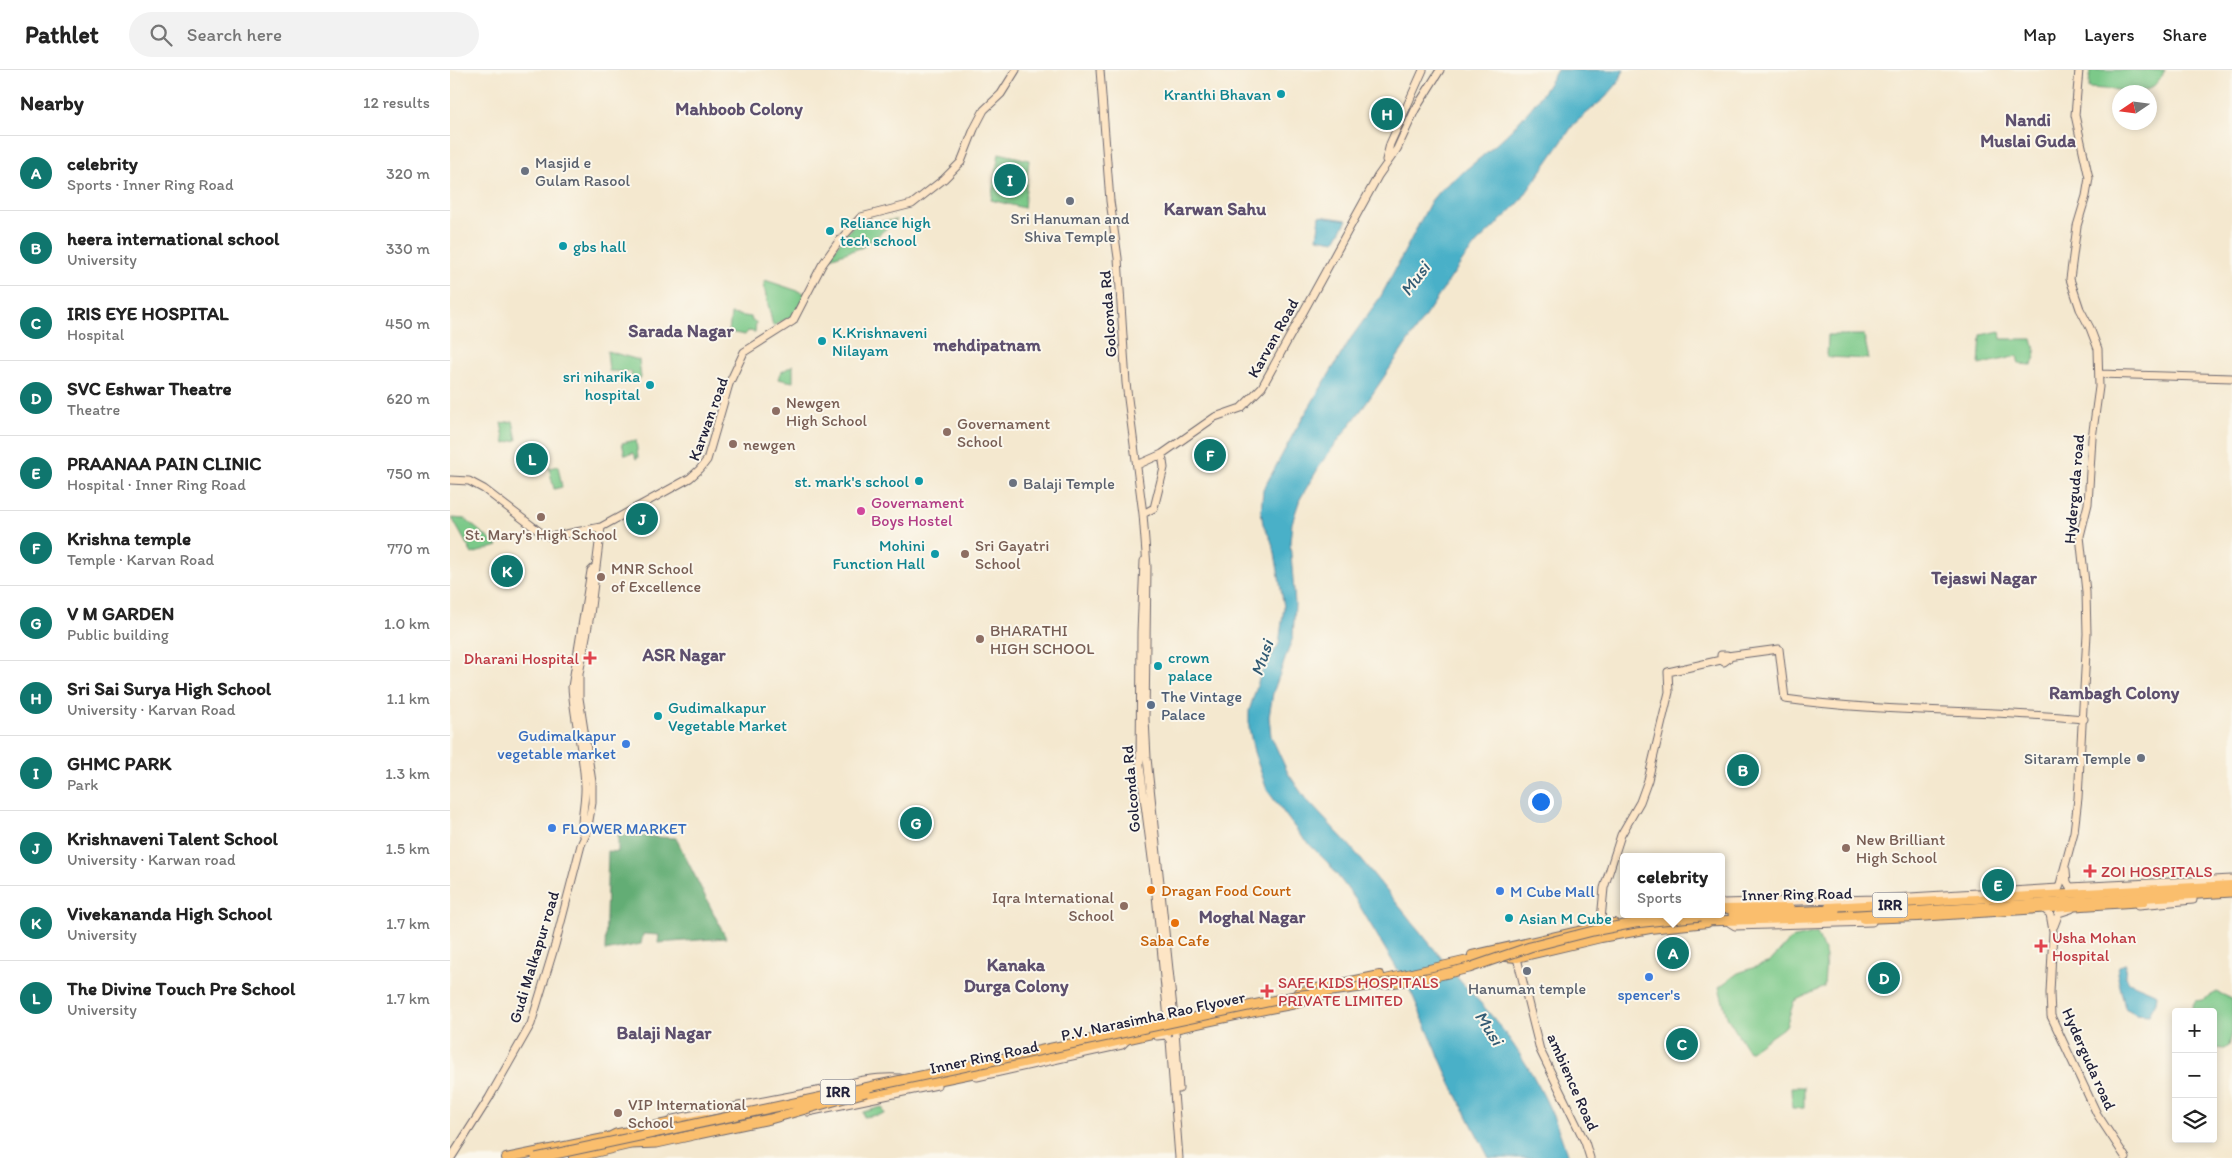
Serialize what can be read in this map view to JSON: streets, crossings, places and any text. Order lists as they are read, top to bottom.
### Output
{
  "streets": {
    "highway": ["P.V. Narasimha Rao Flyover"],
    "main road": ["Inner Ring Road", "IRR"],
    "street": [
      "Golconda Rd",
      "Karvan Road",
      "Karwan road",
      "Hyderguda road",
      "Gudi Malkapur road",
      "ambience Road"
    ]
  },
  "crossings": [
    ["Golconda Rd", "Karvan Road"],
    ["Golconda Rd", "Inner Ring Road"],
    ["Karwan road", "Gudi Malkapur road"],
    ["Hyderguda road", "Inner Ring Road"],
    ["Inner Ring Road", "P.V. Narasimha Rao Flyover"],
    ["Inner Ring Road", "ambience Road"]
  ],
  "districts": [
    "Mahboob Colony",
    "Nandi Muslai Guda",
    "Karwan Sahu",
    "Sarada Nagar",
    "mehdipatnam",
    "Tejaswi Nagar",
    "ASR Nagar",
    "Rambagh Colony",
    "Moghal Nagar",
    "Kanaka Durga Colony",
    "Balaji Nagar"
  ],
  "water": ["Musi"],
  "places": {
    "other": [
      "Kranthi Bhavan",
      "Masjid e Gulam Rasool",
      "Sri Hanuman and Shiva Temple",
      "Reliance high tech school",
      "gbs hall",
      "K.Krishnaveni Nilayam",
      "sri niharika hospital",
      "Newgen High School",
      "Governament School",
      "newgen",
      "st. mark's school",
      "Balaji Temple",
      "Governament Boys Hostel",
      "St. Mary's High School",
      "Mohini Function Hall",
      "Sri Gayatri School",
      "MNR School of Excellence",
      "BHARATHI HIGH SCHOOL",
      "crown palace",
      "The Vintage Palace",
      "Gudimalkapur Vegetable Market",
      "Gudimalkapur vegetable market",
      "Sitaram Temple",
      "FLOWER MARKET",
      "New Brilliant High School",
      "Dragan Food Court",
      "M Cube Mall",
      "Iqra International School",
      "Asian M Cube",
      "Saba Cafe",
      "Hanuman temple",
      "spencer's",
      "VIP International School"
    ],
    "health": [
      "Dharani Hospital",
      "ZOI HOSPITALS",
      "Usha Mohan Hospital",
      "SAFE KIDS HOSPITALS PRIVATE LIMITED"
    ]
  },
  "north": "left",
  "page": {
    "header": "Pathlet",
    "search": "Search here",
    "nav": ["Map", "Layers", "Share"],
    "heading": ["Nearby", "12 results"],
    "pins": [
      "H",
      "I",
      "F",
      "L",
      "J",
      "K",
      "B",
      "G",
      "E",
      "A",
      "D",
      "C"
    ],
    "list": [
      {
        "mark": "A",
        "name": "celebrity",
        "note": "Sports · Inner Ring Road",
        "value": "320 m"
      },
      {
        "mark": "B",
        "name": "heera international school",
        "note": "University",
        "value": "330 m"
      },
      {
        "mark": "C",
        "name": "IRIS EYE HOSPITAL",
        "note": "Hospital",
        "value": "450 m"
      },
      {
        "mark": "D",
        "name": "SVC Eshwar Theatre",
        "note": "Theatre",
        "value": "620 m"
      },
      {
        "mark": "E",
        "name": "PRAANAA PAIN CLINIC",
        "note": "Hospital · Inner Ring Road",
        "value": "750 m"
      },
      {
        "mark": "F",
        "name": "Krishna temple",
        "note": "Temple · Karvan Road",
        "value": "770 m"
      },
      {
        "mark": "G",
        "name": "V M GARDEN",
        "note": "Public building",
        "value": "1.0 km"
      },
      {
        "mark": "H",
        "name": "Sri Sai Surya High School",
        "note": "University · Karvan Road",
        "value": "1.1 km"
      },
      {
        "mark": "I",
        "name": "GHMC PARK",
        "note": "Park",
        "value": "1.3 km"
      },
      {
        "mark": "J",
        "name": "Krishnaveni Talent School",
        "note": "University · Karwan road",
        "value": "1.5 km"
      },
      {
        "mark": "K",
        "name": "Vivekananda High School",
        "note": "University",
        "value": "1.7 km"
      },
      {
        "mark": "L",
        "name": "The Divine Touch Pre School",
        "note": "University",
        "value": "1.7 km"
      }
    ],
    "popup": ["celebrity", "Sports"],
    "map_buttons": ["+", "−"]
  }
}
